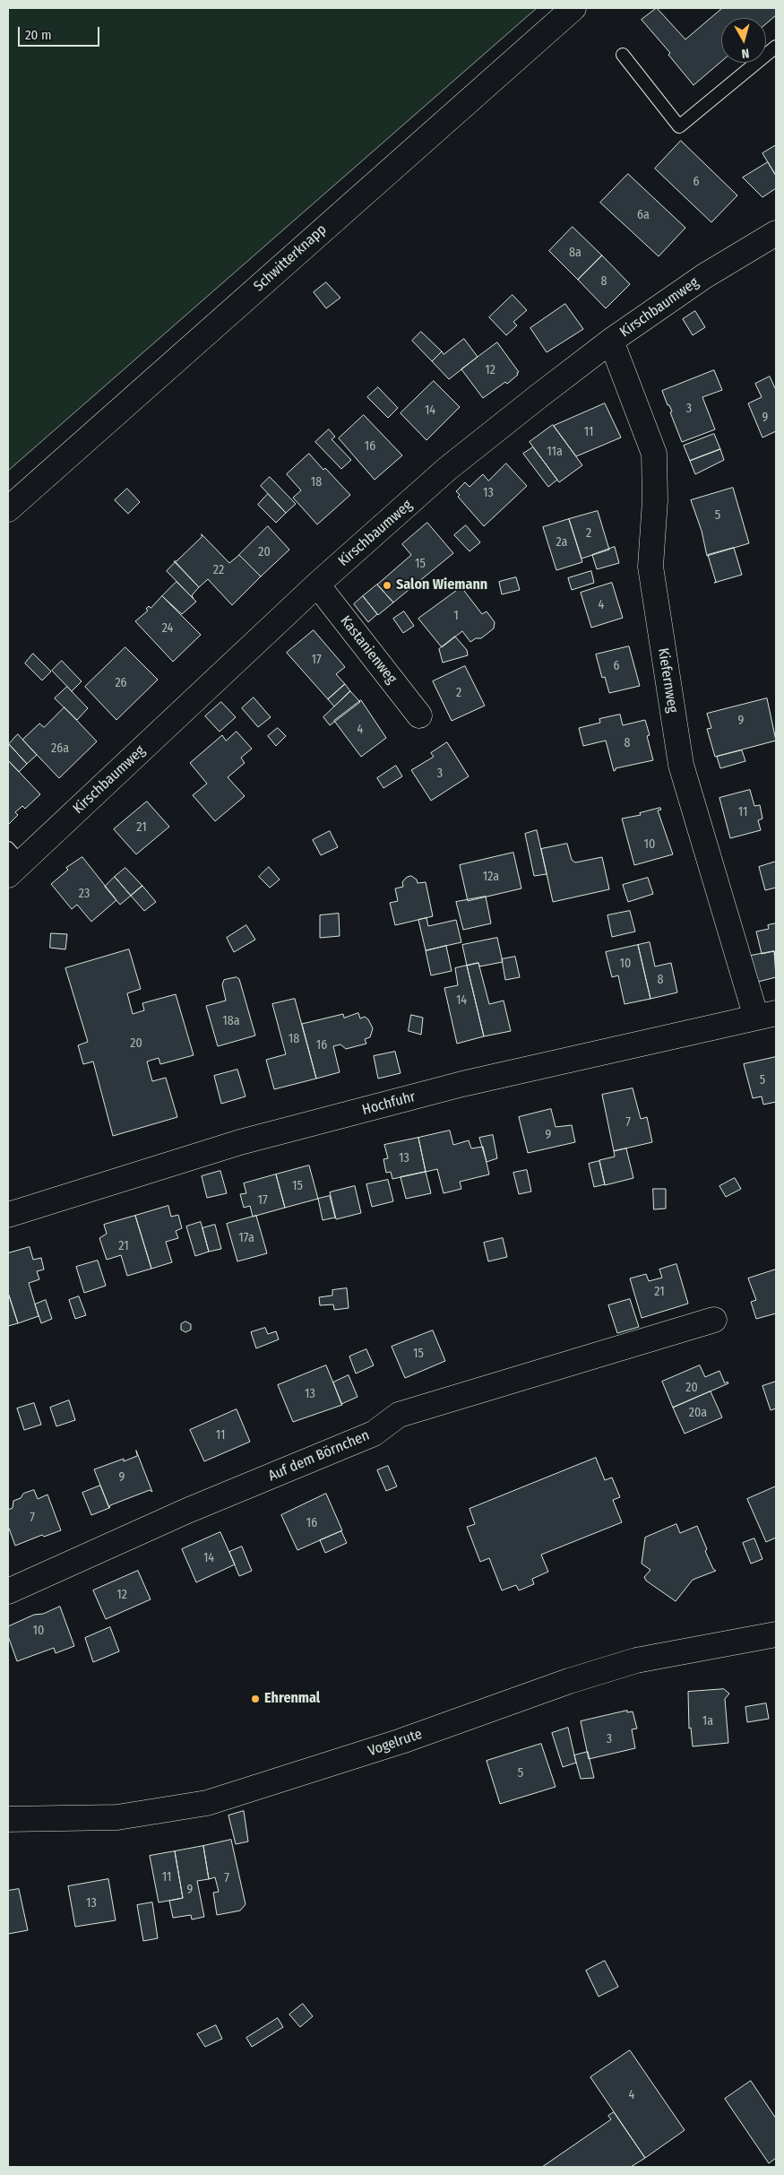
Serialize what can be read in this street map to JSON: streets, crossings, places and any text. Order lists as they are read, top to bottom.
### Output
{
  "streets": {
    "street": [
      "Schwitterknapp",
      "Kirschbaumweg",
      "Kastanienweg",
      "Kiefernweg",
      "Hochfuhr",
      "Auf dem Börnchen",
      "Vogelrute"
    ]
  },
  "crossings": [
    ["Kirschbaumweg", "Kastanienweg"],
    ["Kirschbaumweg", "Kiefernweg"],
    ["Kiefernweg", "Hochfuhr"]
  ],
  "places": ["Salon Wiemann", "Ehrenmal"],
  "house_numbers": [
    "6",
    "6a",
    "8a",
    "8",
    "12",
    "3",
    "14",
    "9",
    "11",
    "16",
    "11a",
    "18",
    "13",
    "5",
    "2",
    "2a",
    "20",
    "15",
    "22",
    "4",
    "1",
    "24",
    "17",
    "6",
    "26",
    "2",
    "9",
    "4",
    "8",
    "26a",
    "3",
    "11",
    "21",
    "10",
    "12a",
    "23",
    "10",
    "8",
    "14",
    "18a",
    "18",
    "20",
    "16",
    "5",
    "7",
    "9",
    "13",
    "15",
    "17",
    "17a",
    "21",
    "21",
    "15",
    "20",
    "13",
    "20a",
    "11",
    "9",
    "7",
    "16",
    "14",
    "12",
    "10",
    "1a",
    "3",
    "5",
    "11",
    "7",
    "9",
    "13",
    "4"
  ],
  "scale_bar": "20 m",
  "north": "bottom"
}
